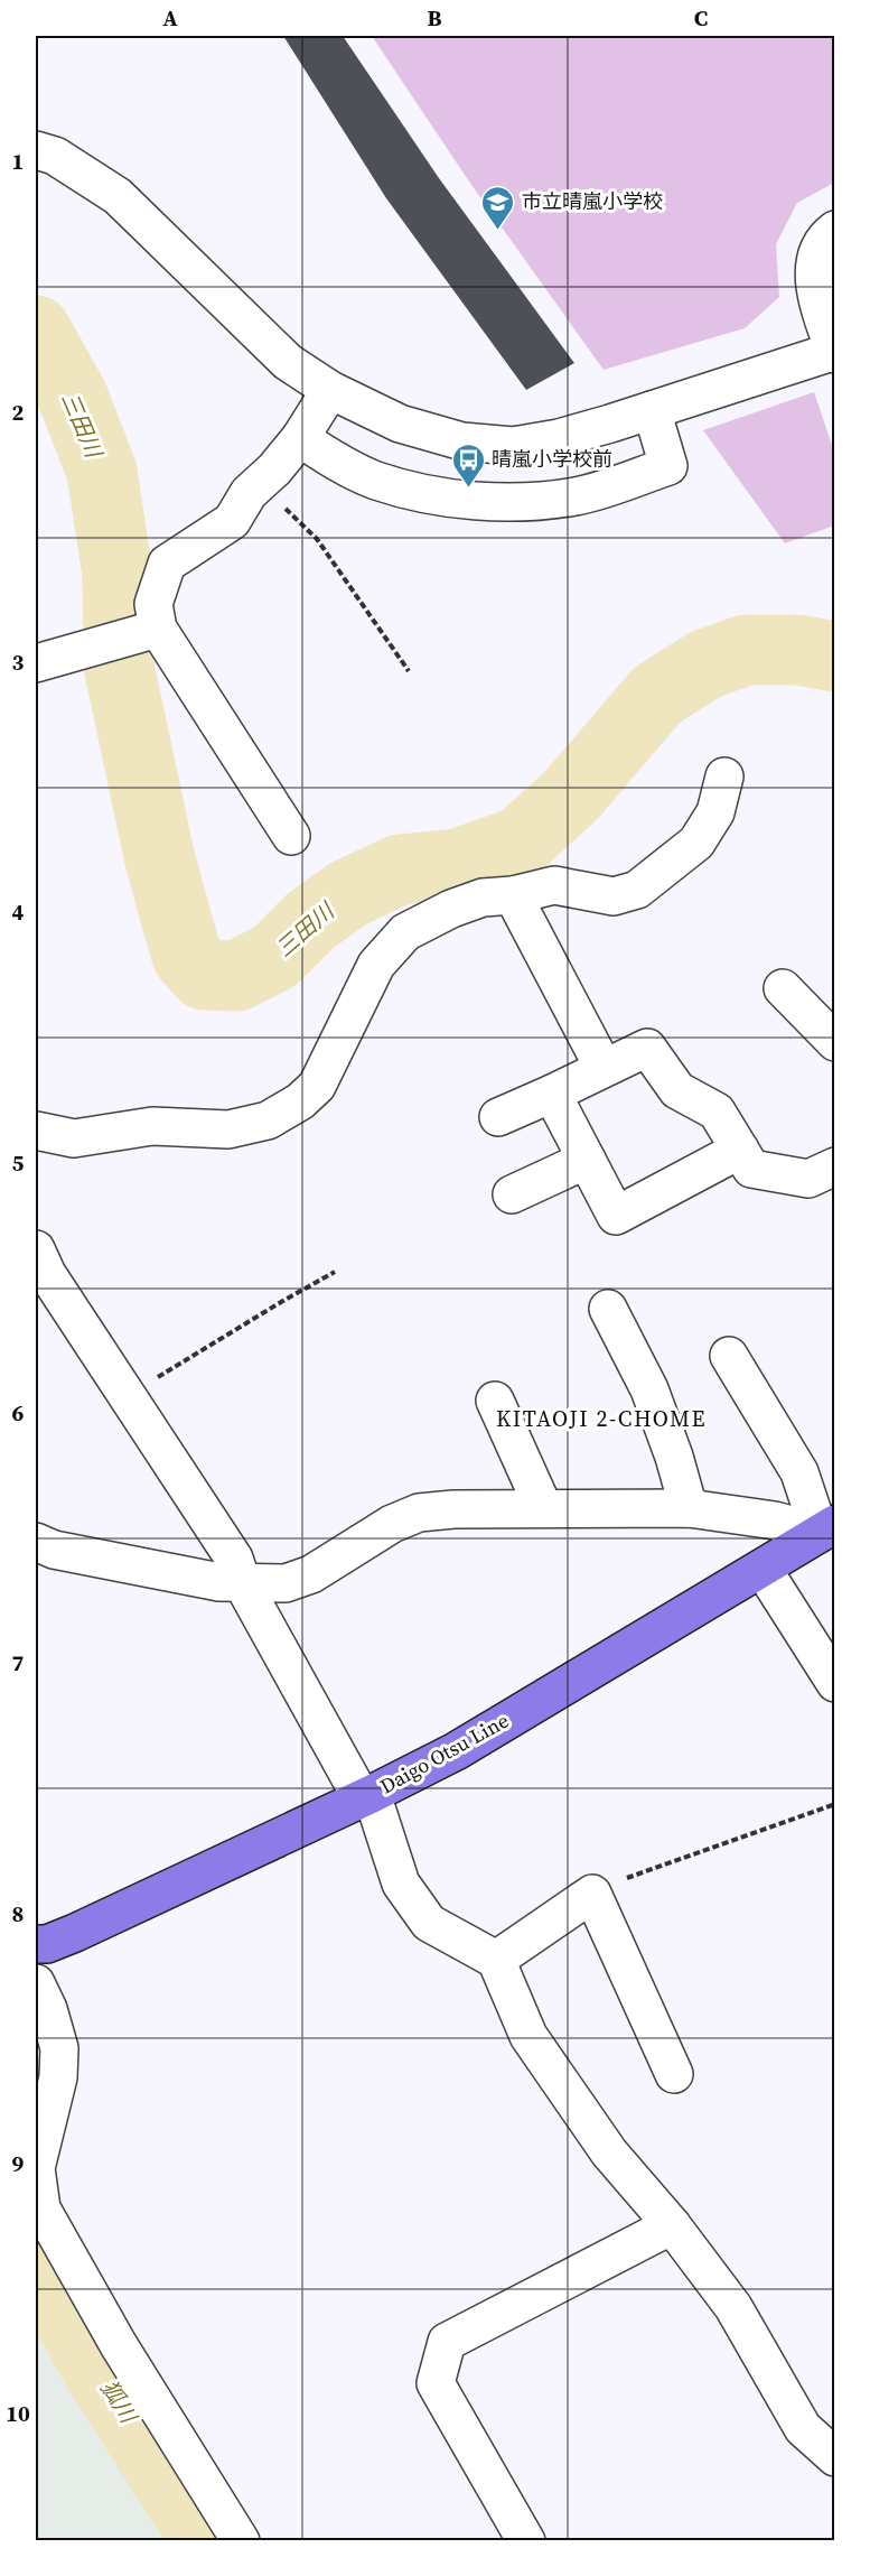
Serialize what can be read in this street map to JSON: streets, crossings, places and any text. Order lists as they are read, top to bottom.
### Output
{
  "streets": {
    "main road": ["Daigo Otsu Line"]
  },
  "districts": ["KITAOJI 2-CHOME"],
  "water": ["三田川", "狐川"],
  "places": {
    "school or university": ["市立晴嵐小学校"],
    "bus stop": ["晴嵐小学校前"]
  },
  "grid": {
    "columns": ["A", "B", "C"],
    "rows": [
      "1",
      "2",
      "3",
      "4",
      "5",
      "6",
      "7",
      "8",
      "9",
      "10"
    ]
  }
}
